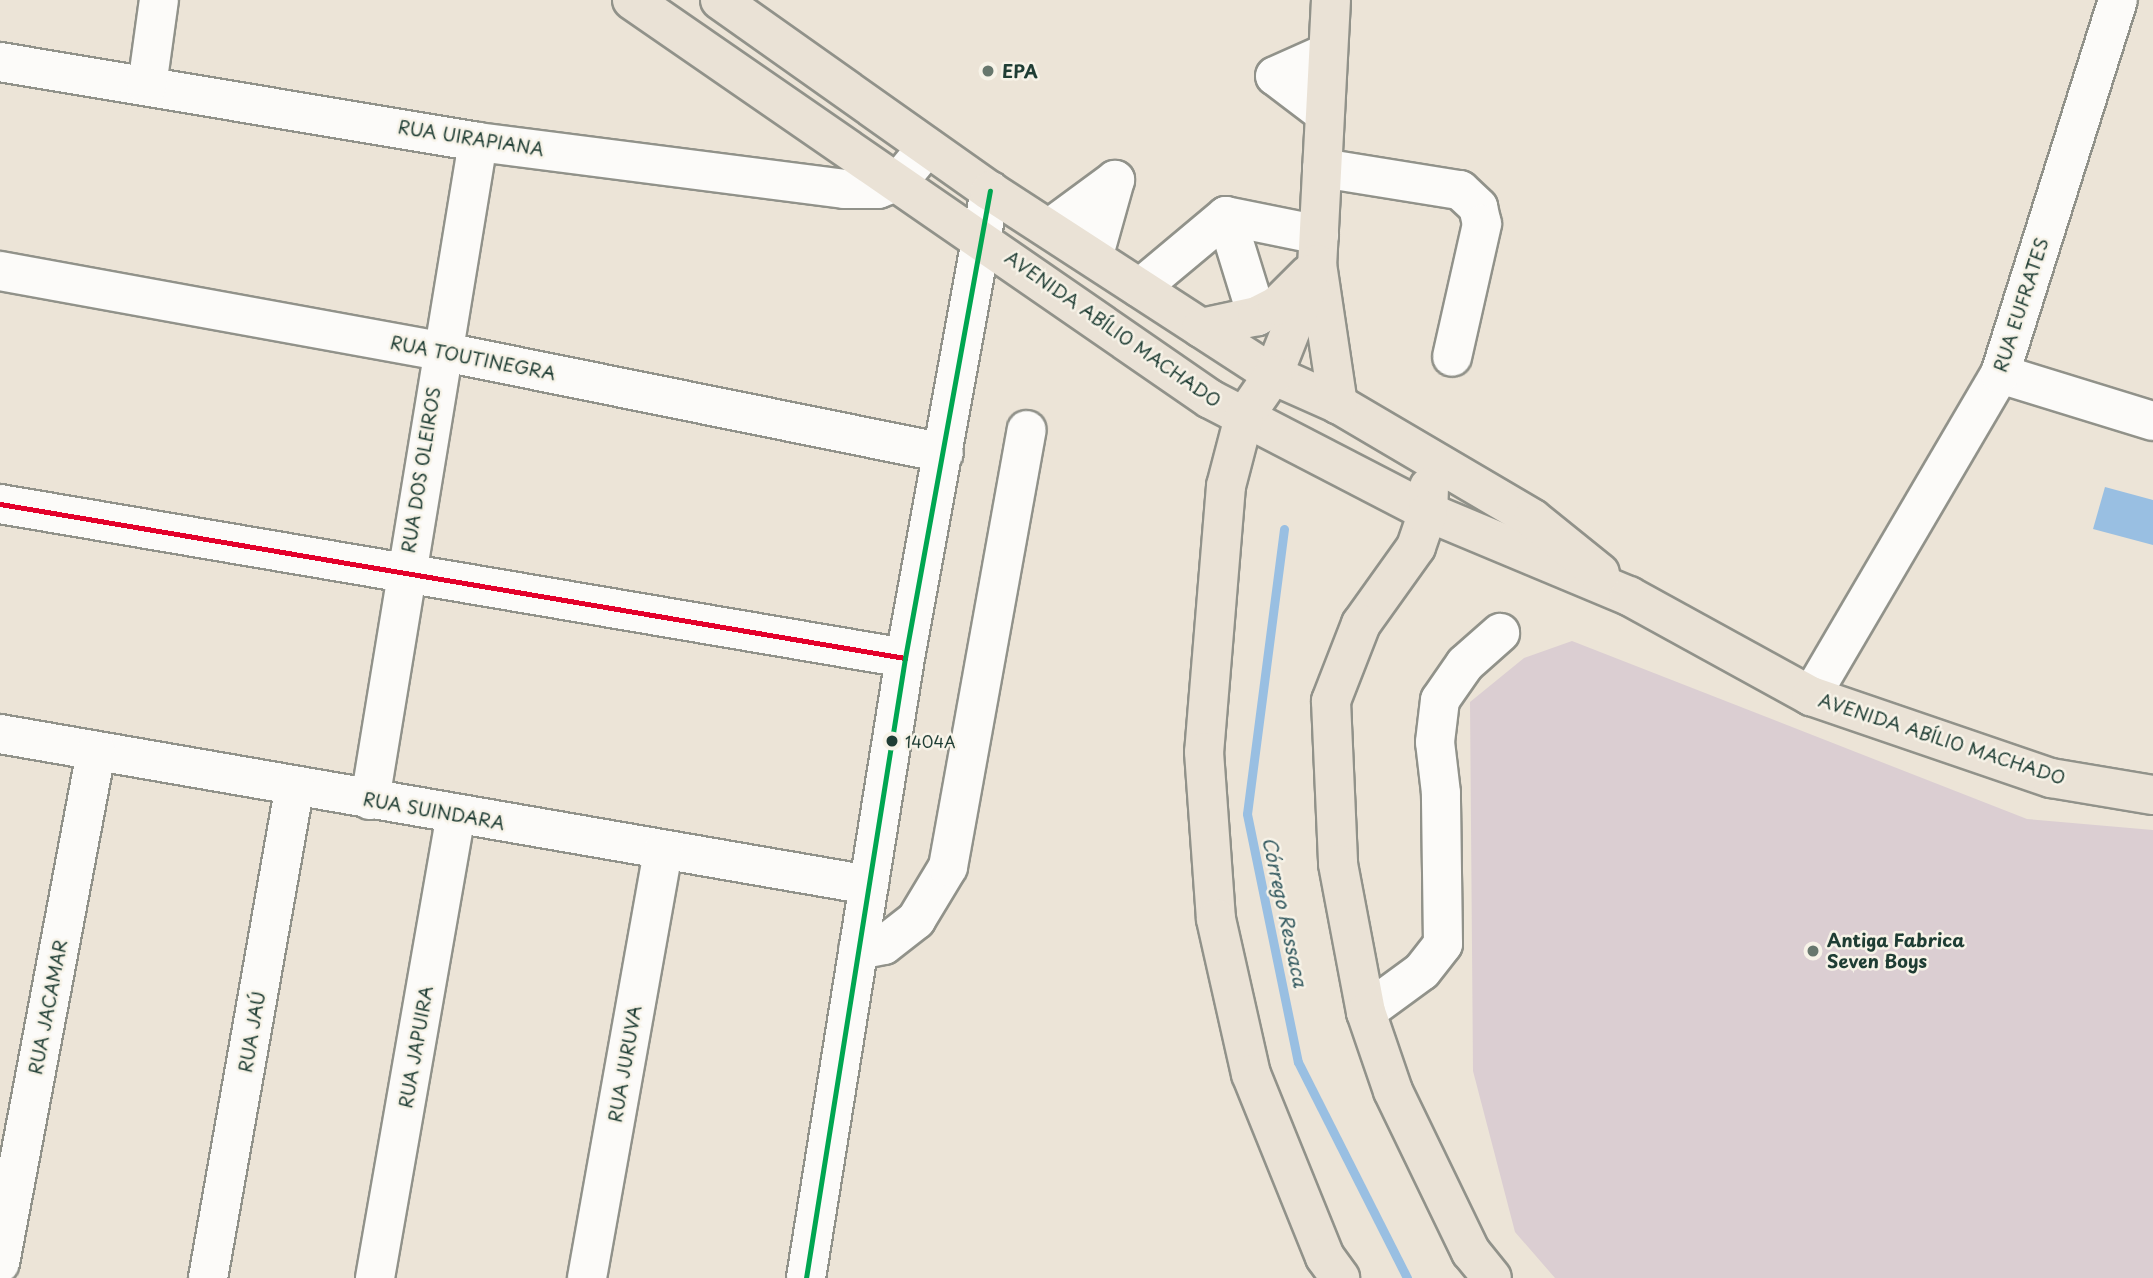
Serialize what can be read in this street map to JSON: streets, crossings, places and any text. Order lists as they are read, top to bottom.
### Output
{
  "streets": {
    "main road": ["AVENIDA ABÍLIO MACHADO"],
    "street": [
      "RUA UIRAPIANA",
      "RUA EUFRATES",
      "RUA TOUTINEGRA",
      "RUA DOS OLEIROS",
      "RUA SUINDARA",
      "RUA JACAMAR",
      "RUA JAÚ",
      "RUA JAPUIRA",
      "RUA JURUVA"
    ]
  },
  "crossings": [
    ["RUA UIRAPIANA", "AVENIDA ABÍLIO MACHADO"],
    ["RUA UIRAPIANA", "RUA DOS OLEIROS"],
    ["RUA EUFRATES", "AVENIDA ABÍLIO MACHADO"],
    ["RUA TOUTINEGRA", "RUA DOS OLEIROS"],
    ["RUA DOS OLEIROS", "RUA SUINDARA"],
    ["RUA SUINDARA", "RUA JACAMAR"],
    ["RUA SUINDARA", "RUA JAÚ"],
    ["RUA SUINDARA", "RUA JAPUIRA"],
    ["RUA SUINDARA", "RUA JURUVA"]
  ],
  "water": ["Córrego Ressaca"],
  "places": ["EPA", "1404A", "Antiga Fabrica Seven Boys"]
}
